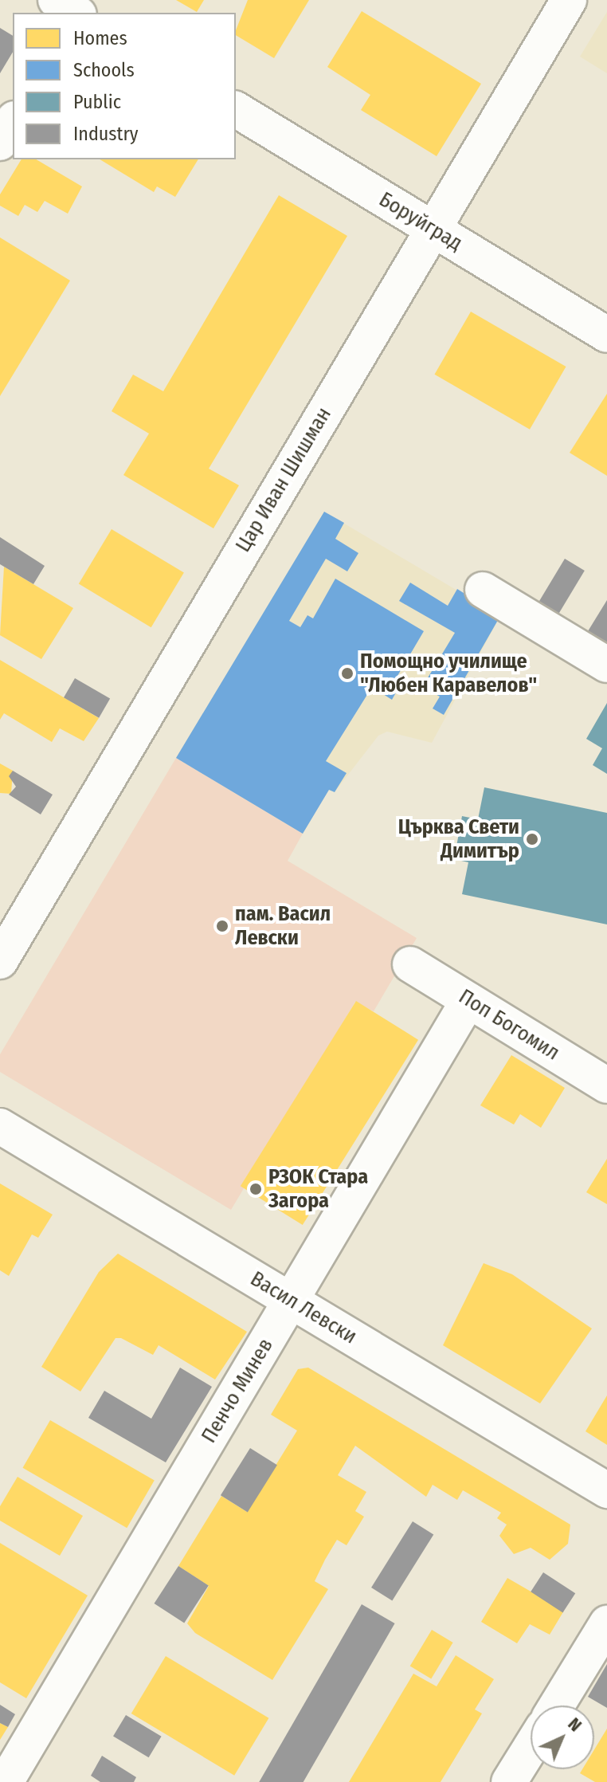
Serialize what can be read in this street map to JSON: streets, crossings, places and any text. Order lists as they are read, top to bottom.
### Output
{
  "streets": {
    "street": [
      "Боруйград",
      "Цар Иван Шишман",
      "Поп Богомил",
      "Васил Левски",
      "Пенчо Минев"
    ]
  },
  "crossings": [
    ["Боруйград", "Цар Иван Шишман"],
    ["Поп Богомил", "Пенчо Минев"],
    ["Васил Левски", "Пенчо Минев"]
  ],
  "places": [
    "Помощно училище \"Любен Каравелов\"",
    "Църква Свети Димитър",
    "пам. Васил Левски",
    "РЗОК Стара Загора"
  ],
  "legend": [
    "Homes",
    "Schools",
    "Public",
    "Industry"
  ],
  "north": "top right"
}
